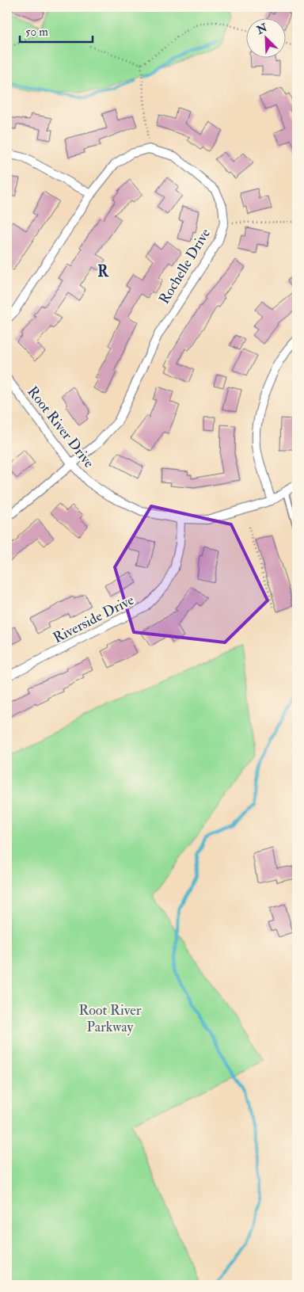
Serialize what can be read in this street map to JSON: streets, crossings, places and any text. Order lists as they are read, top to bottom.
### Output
{
  "streets": {
    "street": ["Rochelle Drive", "Root River Drive", "Riverside Drive"]
  },
  "crossings": [
    ["Rochelle Drive", "Root River Drive"],
    ["Root River Drive", "Riverside Drive"]
  ],
  "districts": ["R"],
  "parks": ["Root River Parkway"],
  "scale_bar": "50 m",
  "north": "top left"
}
